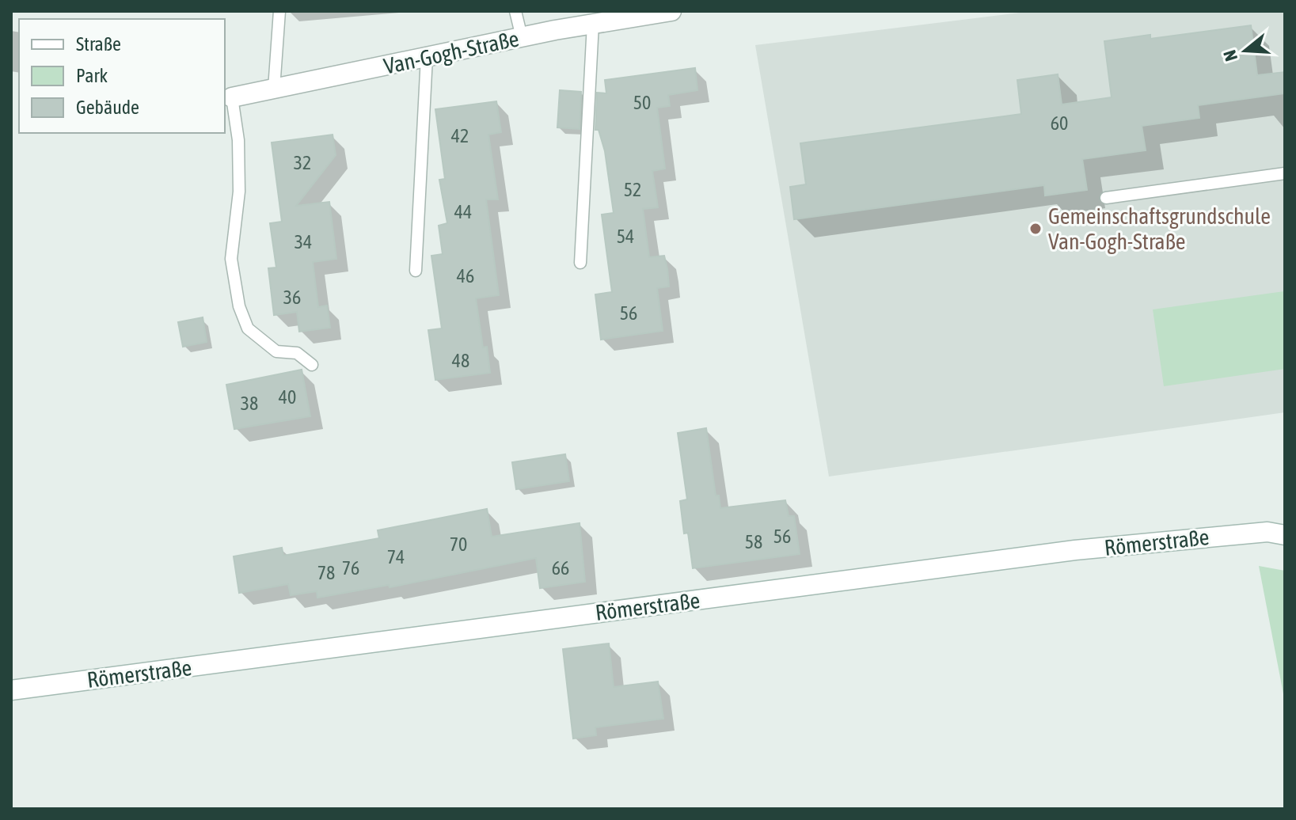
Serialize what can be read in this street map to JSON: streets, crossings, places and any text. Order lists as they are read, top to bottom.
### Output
{
  "streets": {
    "street": ["Van-Gogh-Straße", "Römerstraße"]
  },
  "places": ["Gemeinschaftsgrundschule Van-Gogh-Straße"],
  "house_numbers": [
    "50",
    "60",
    "42",
    "32",
    "52",
    "44",
    "54",
    "34",
    "46",
    "36",
    "56",
    "48",
    "40",
    "38",
    "56",
    "58",
    "70",
    "74",
    "76",
    "66",
    "78"
  ],
  "legend": ["Straße", "Park", "Gebäude"],
  "north": "left"
}
